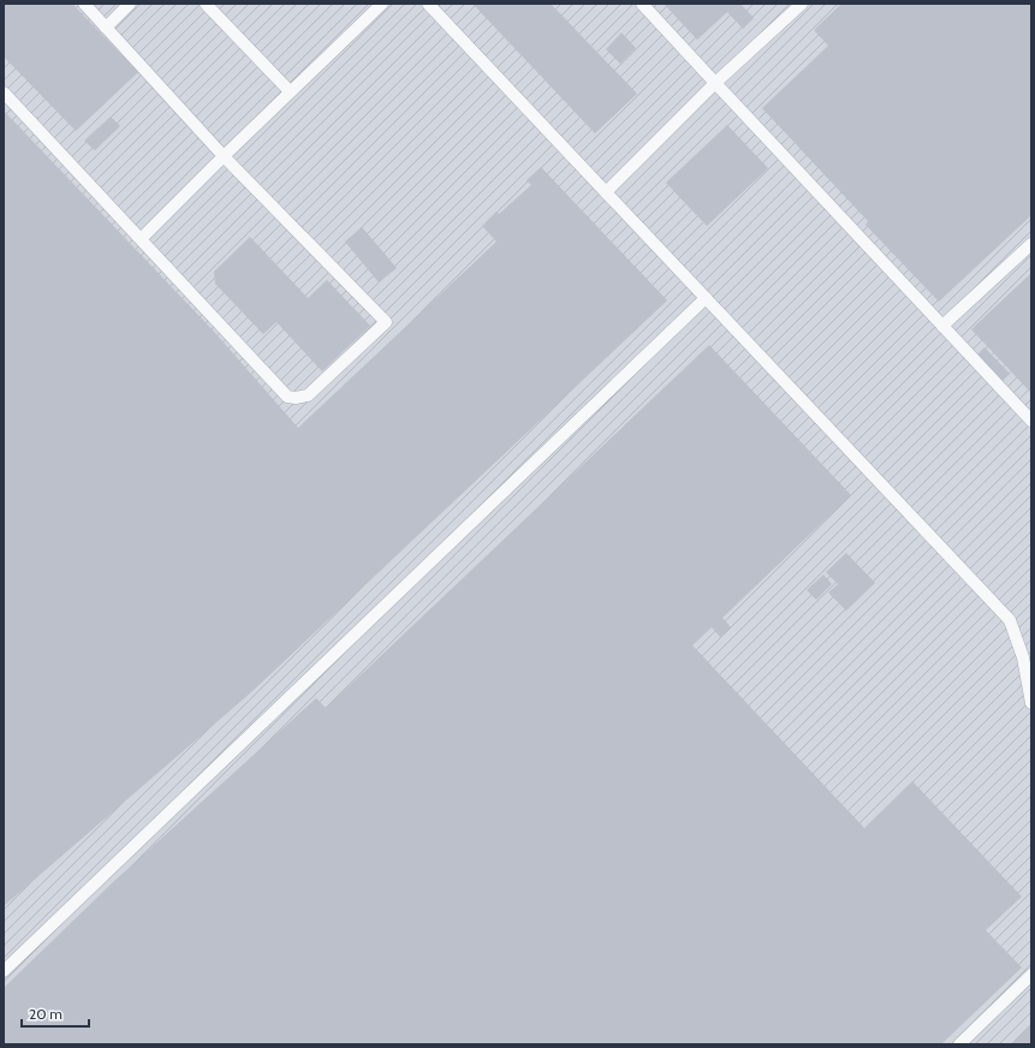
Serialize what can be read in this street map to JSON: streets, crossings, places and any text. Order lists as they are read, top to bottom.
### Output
{
  "scale_bar": "20 m"
}
